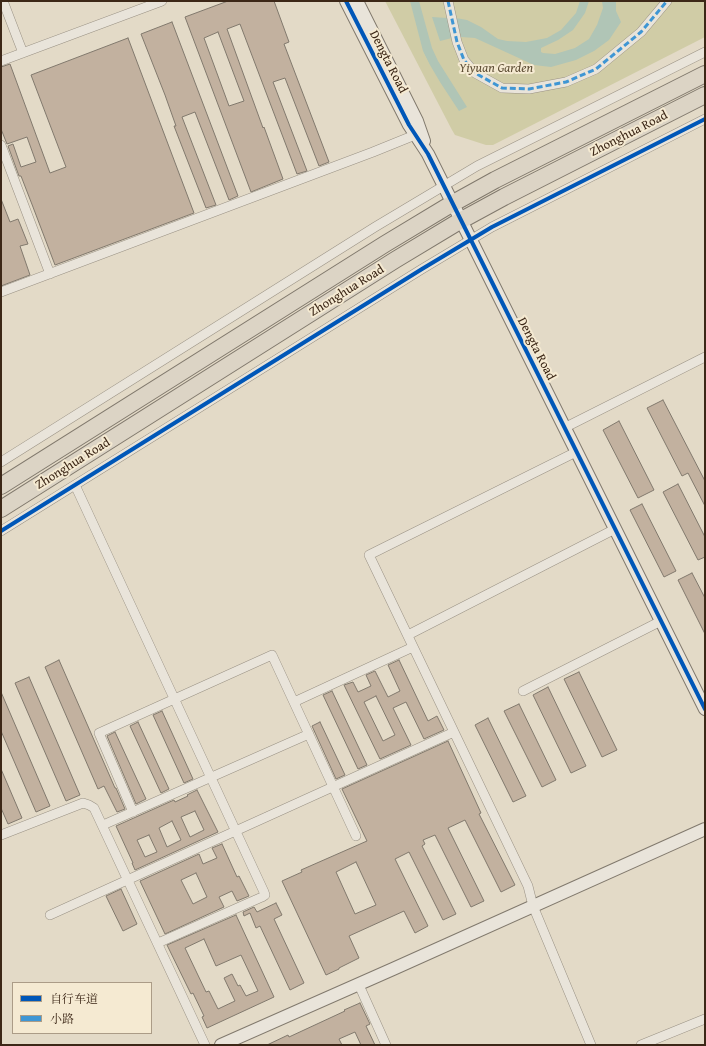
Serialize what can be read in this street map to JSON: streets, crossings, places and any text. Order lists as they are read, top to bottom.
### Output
{
  "streets": {
    "highway": ["Zhonghua Road"],
    "street": ["Dengta Road"]
  },
  "crossings": [
    ["Dengta Road", "Zhonghua Road"]
  ],
  "parks": ["Yiyuan Garden"],
  "legend": ["自行车道", "小路"]
}
